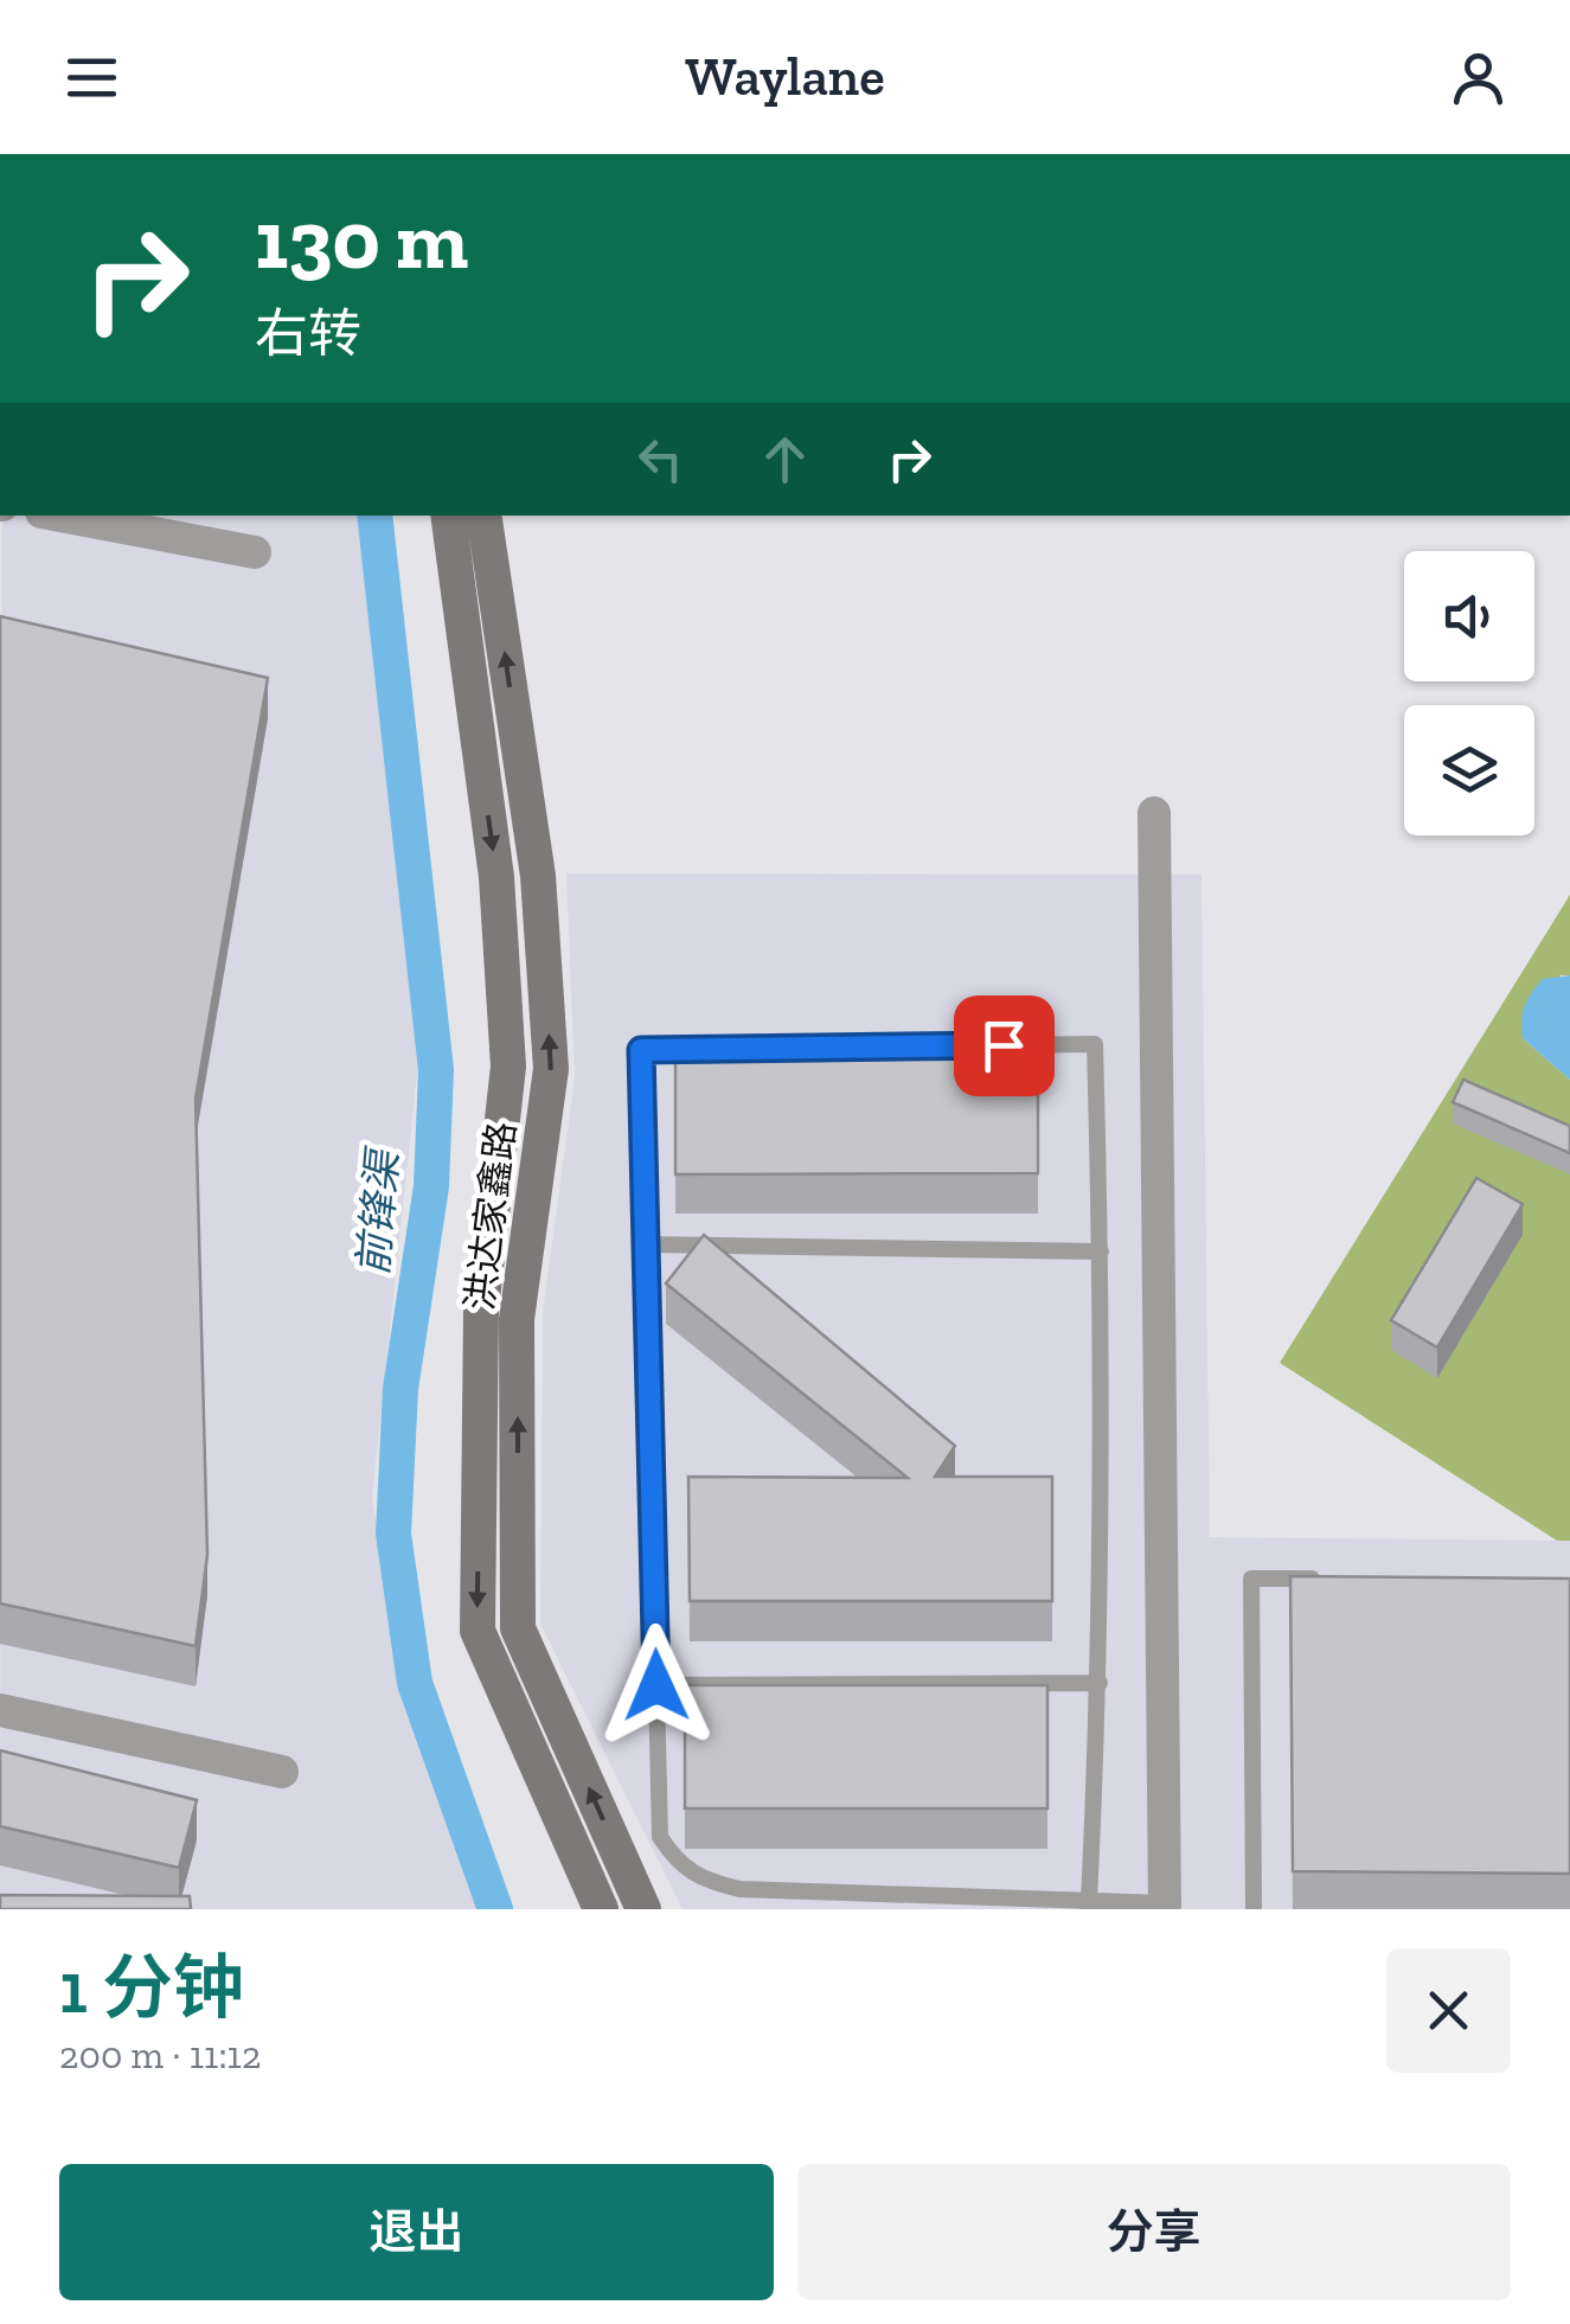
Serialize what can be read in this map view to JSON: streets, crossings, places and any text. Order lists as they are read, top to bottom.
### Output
{
  "streets": {
    "main road": ["洪达家鑫路"]
  },
  "water": ["前锋渠"],
  "page": {
    "header": "Waylane",
    "turn": ["130 m", "右转"],
    "heading": ["1 分钟", "200 m · 11:12"],
    "buttons": ["退出", "分享"]
  }
}
